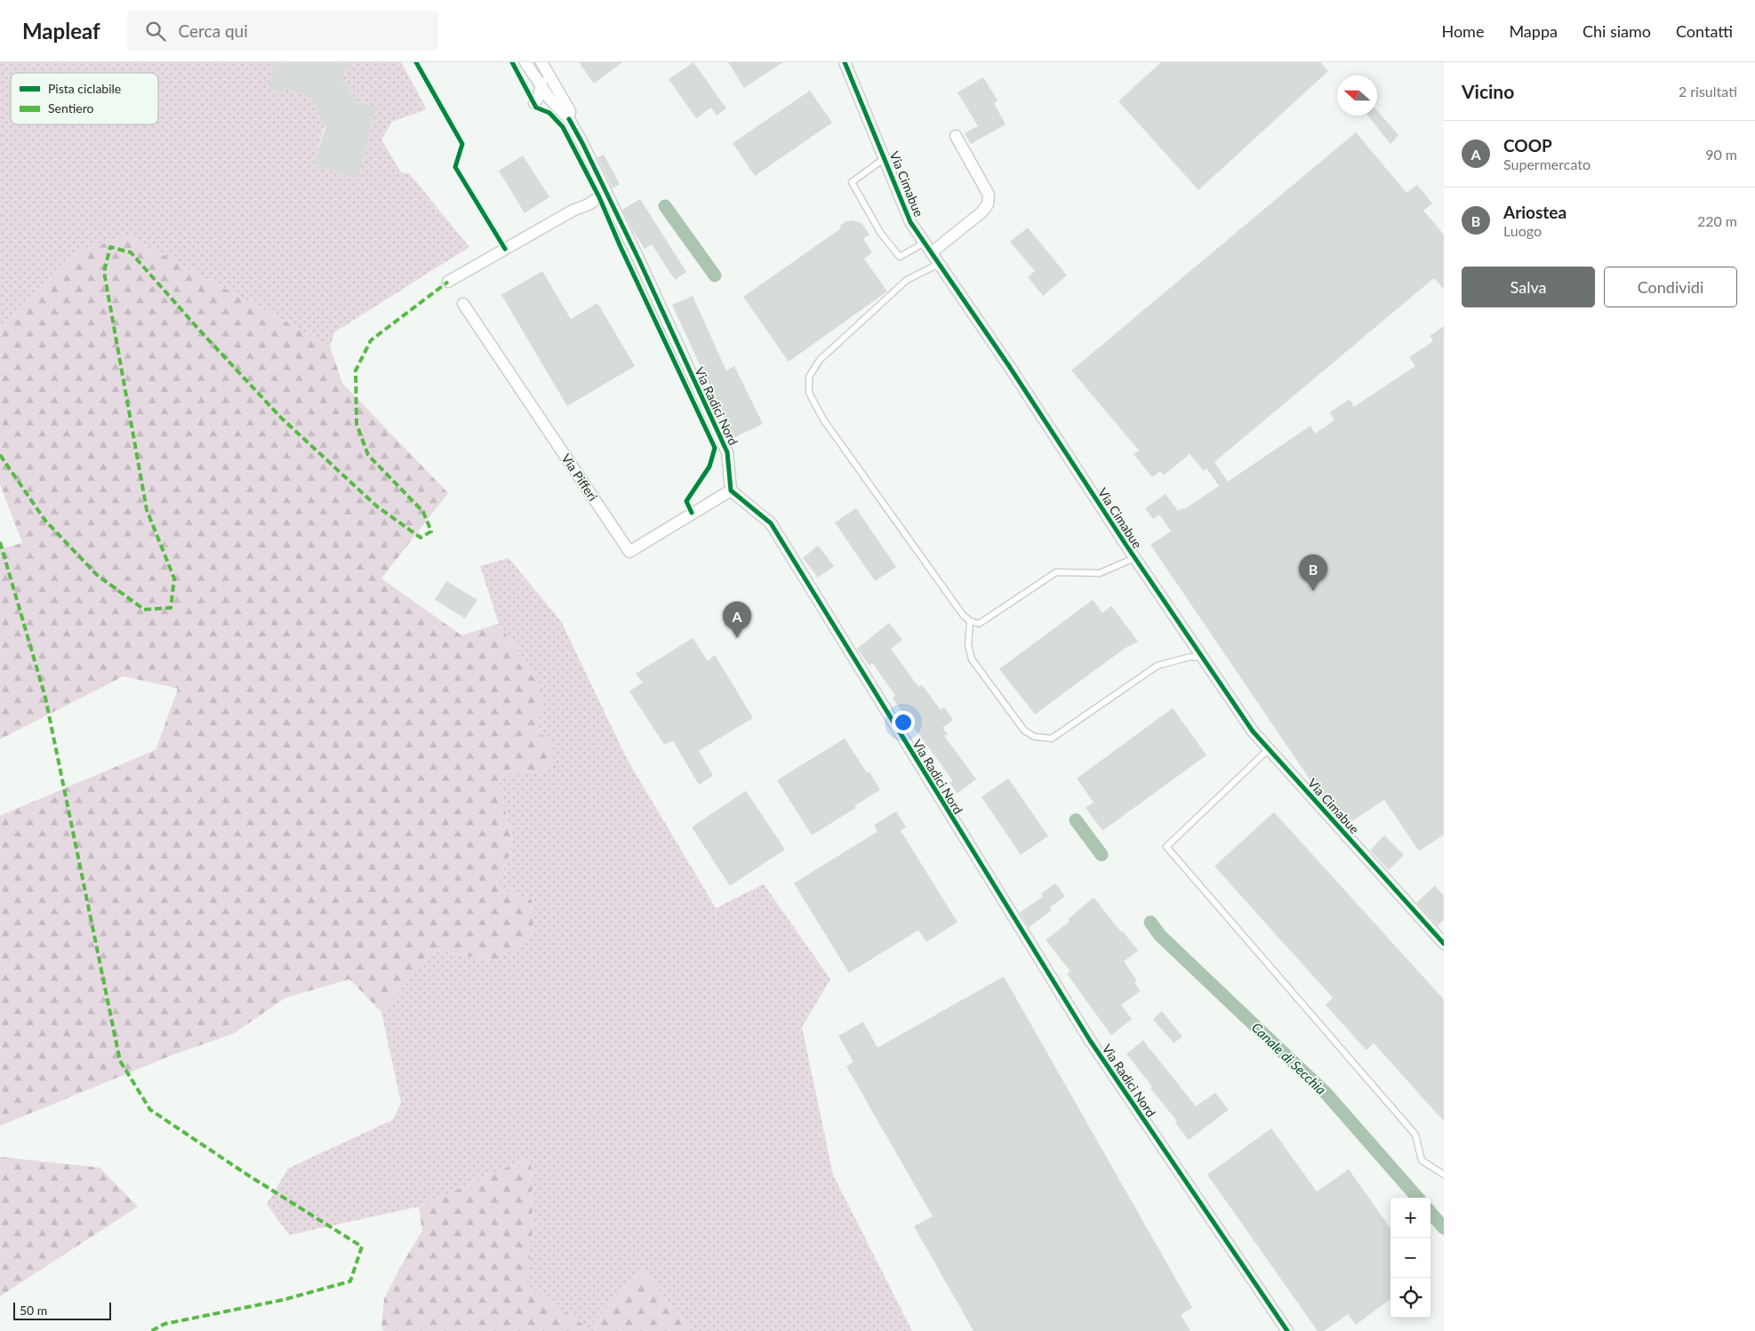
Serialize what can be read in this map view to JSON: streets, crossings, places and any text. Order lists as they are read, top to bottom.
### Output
{
  "streets": {
    "street": ["Via Cimabue", "Via Radici Nord", "Via Pifferi"]
  },
  "crossings": [
    ["Via Radici Nord", "Via Pifferi"]
  ],
  "water": ["Canale di Secchia"],
  "legend": ["Pista ciclabile", "Sentiero"],
  "scale_bar": "50 m",
  "north": "left",
  "page": {
    "header": "Mapleaf",
    "search": "Cerca qui",
    "nav": [
      "Home",
      "Mappa",
      "Chi siamo",
      "Contatti"
    ],
    "heading": ["Vicino", "2 risultati"],
    "list": [
      {
        "mark": "A",
        "name": "COOP",
        "note": "Supermercato",
        "value": "90 m"
      },
      {
        "mark": "B",
        "name": "Ariostea",
        "note": "Luogo",
        "value": "220 m"
      }
    ],
    "buttons": ["Salva", "Condividi"],
    "pins": ["B", "A"],
    "map_buttons": ["+", "−"],
    "scale": "50 m"
  }
}
